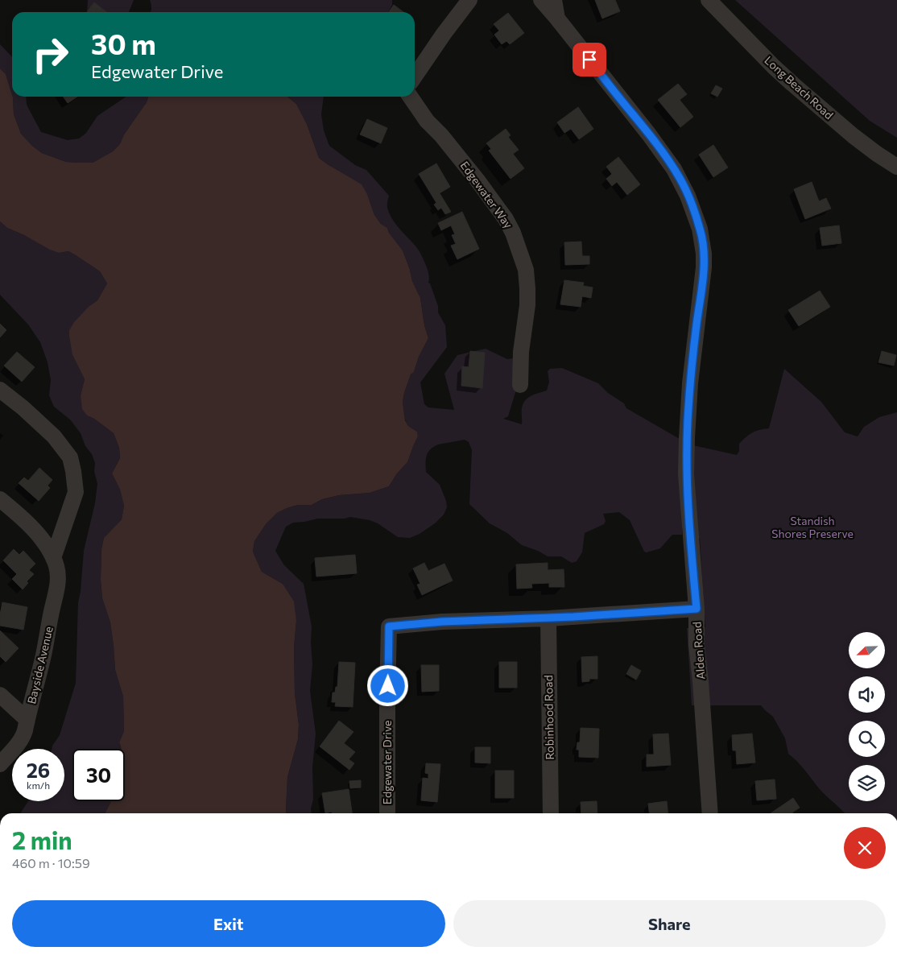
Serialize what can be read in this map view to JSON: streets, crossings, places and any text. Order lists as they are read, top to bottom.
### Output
{
  "streets": {
    "street": [
      "Long Beach Road",
      "Edgewater Way",
      "Alden Road",
      "Bayside Avenue",
      "Robinhood Road",
      "Edgewater Drive"
    ]
  },
  "crossings": [
    ["Robinhood Road", "Edgewater Drive"]
  ],
  "parks": ["Standish Shores Preserve"],
  "north": "bottom left",
  "page": {
    "turn": ["30 m", "Edgewater Drive"],
    "speed": "26 km/h",
    "limit": "30",
    "heading": ["2 min", "460 m · 10:59"],
    "buttons": ["Exit", "Share"]
  }
}
